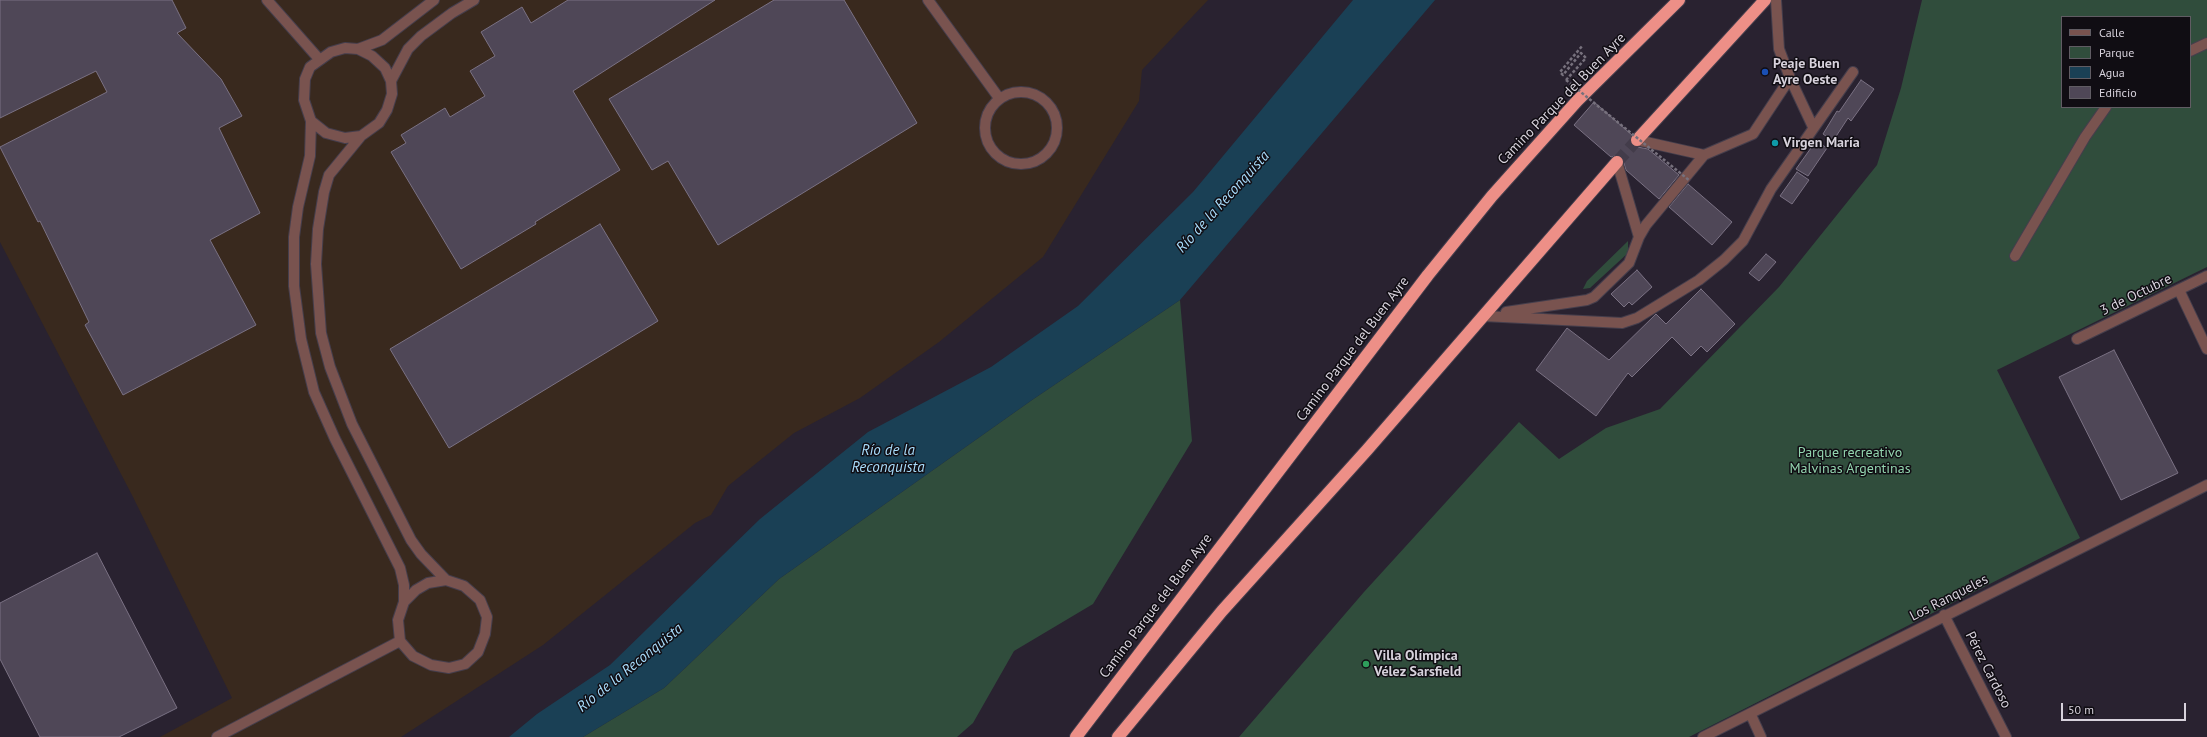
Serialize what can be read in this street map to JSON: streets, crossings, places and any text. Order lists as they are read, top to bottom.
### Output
{
  "streets": {
    "highway": ["Camino Parque del Buen Ayre"],
    "street": ["3 de Octubre", "Los Ranqueles", "Pérez Cardoso"]
  },
  "crossings": [
    ["Los Ranqueles", "Pérez Cardoso"]
  ],
  "water": ["Río de la Reconquista"],
  "parks": ["Parque recreativo Malvinas Argentinas"],
  "places": ["Peaje Buen Ayre Oeste", "Virgen María", "Villa Olímpica Vélez Sarsfield"],
  "legend": [
    "Calle",
    "Parque",
    "Agua",
    "Edificio"
  ],
  "scale_bar": "50 m"
}
